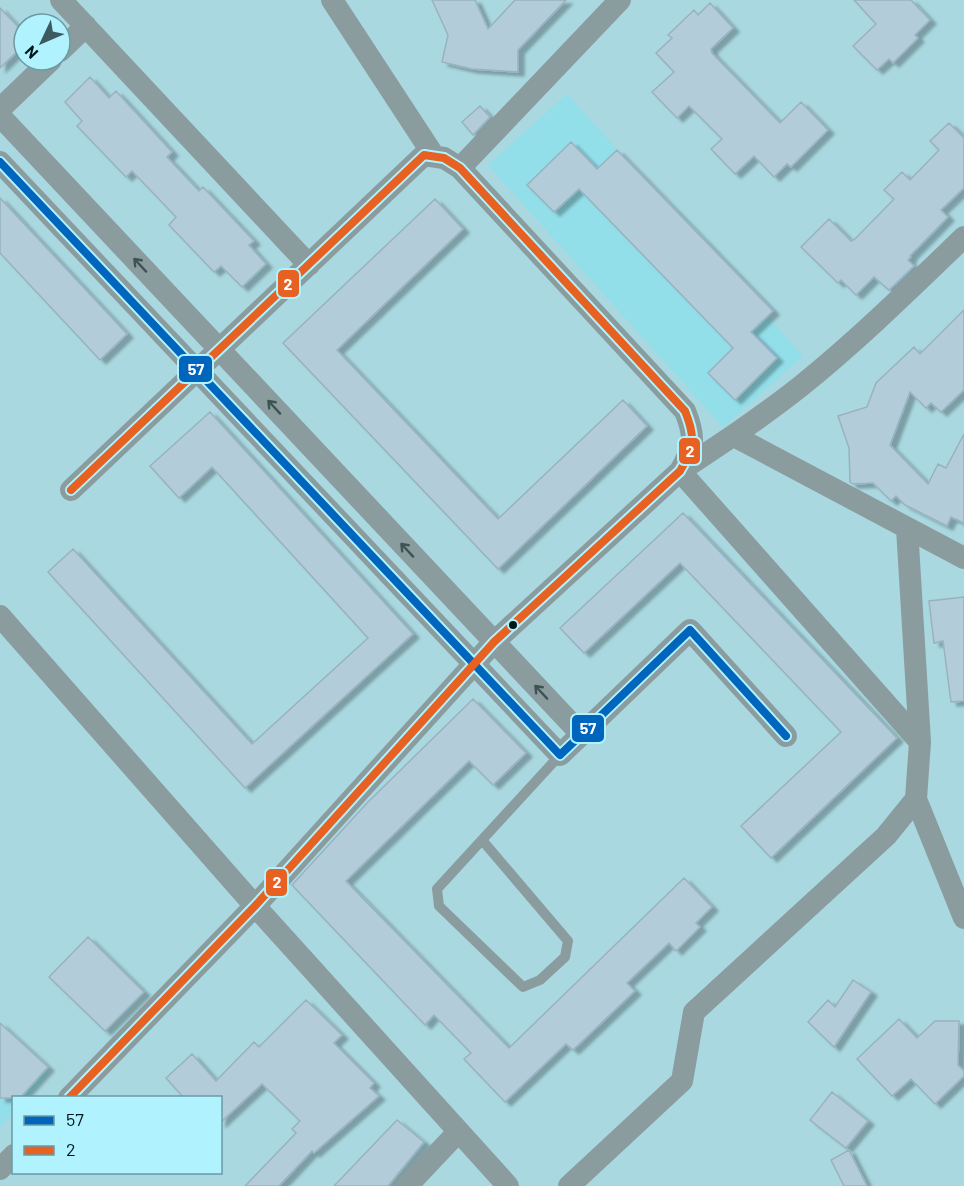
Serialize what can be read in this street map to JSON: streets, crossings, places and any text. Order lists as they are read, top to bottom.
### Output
{
  "lines": ["transit line 2", "transit line 57"],
  "legend": ["57", "2"],
  "north": "bottom left"
}
